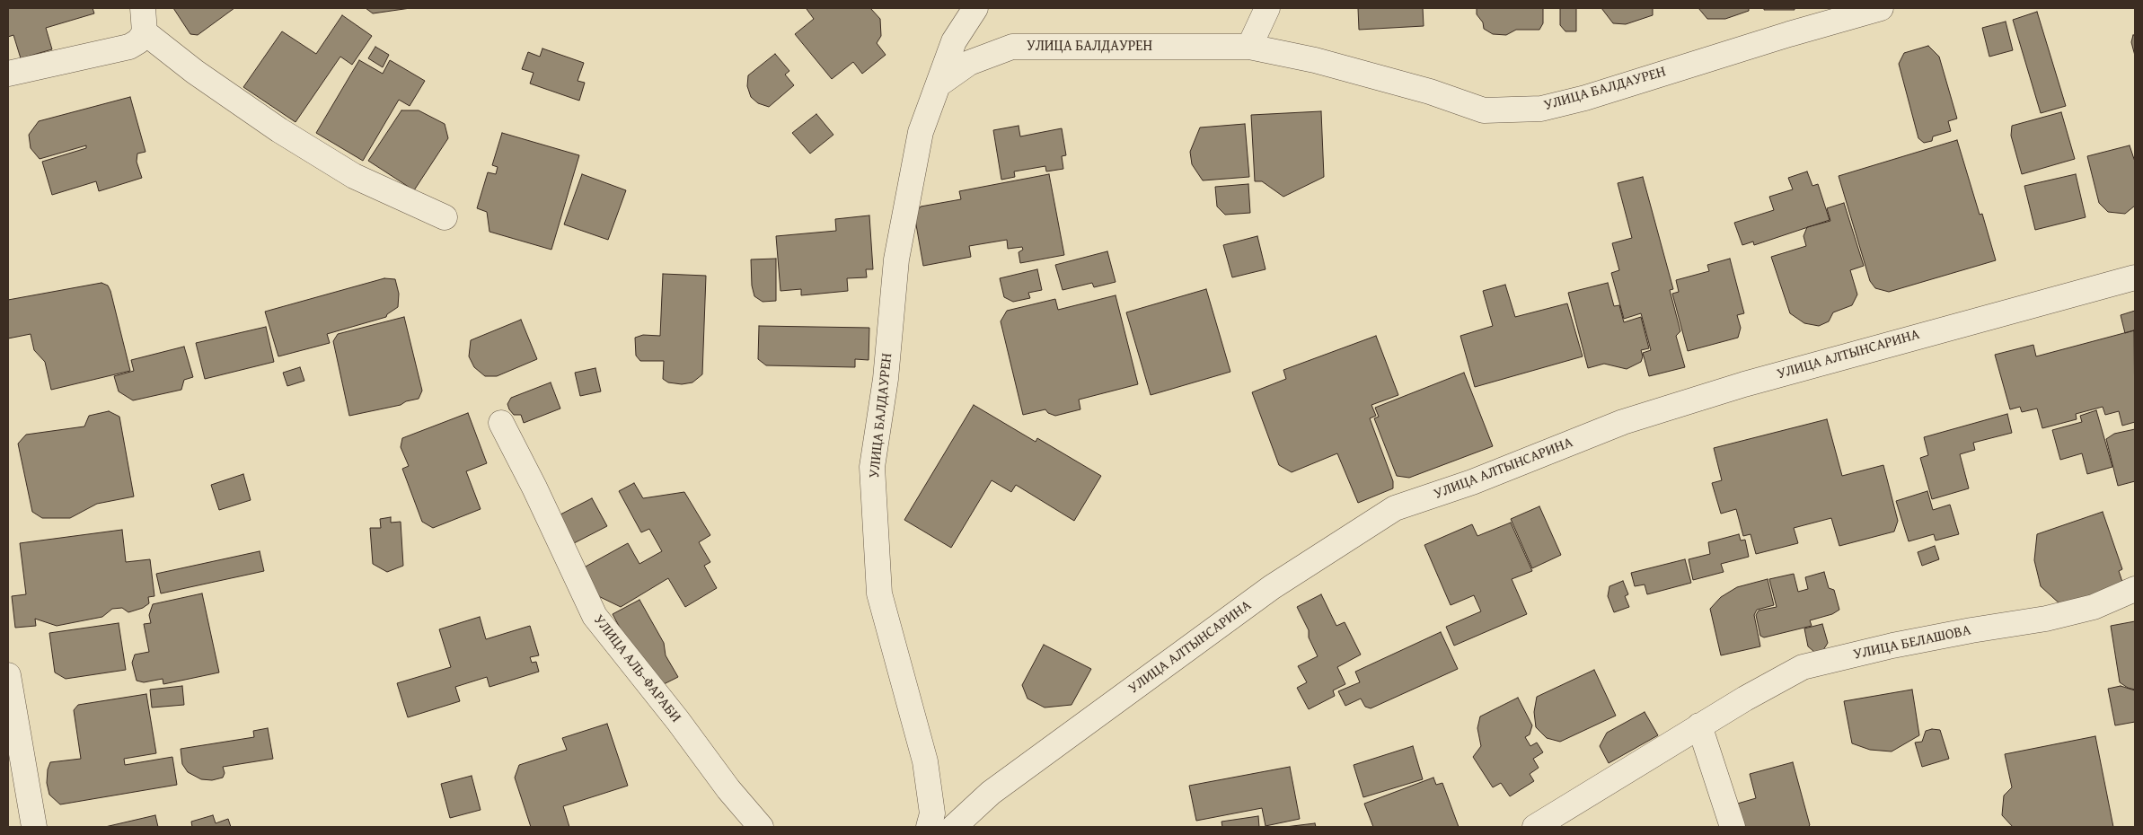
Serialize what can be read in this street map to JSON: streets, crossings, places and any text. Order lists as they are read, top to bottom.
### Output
{
  "streets": {
    "street": [
      "УЛИЦА БАЛДАУРЕН",
      "УЛИЦА АЛТЫНСАРИНА",
      "УЛИЦА БЕЛАШОВА",
      "УЛИЦА АЛЬ-ФАРАБИ"
    ]
  }
}
